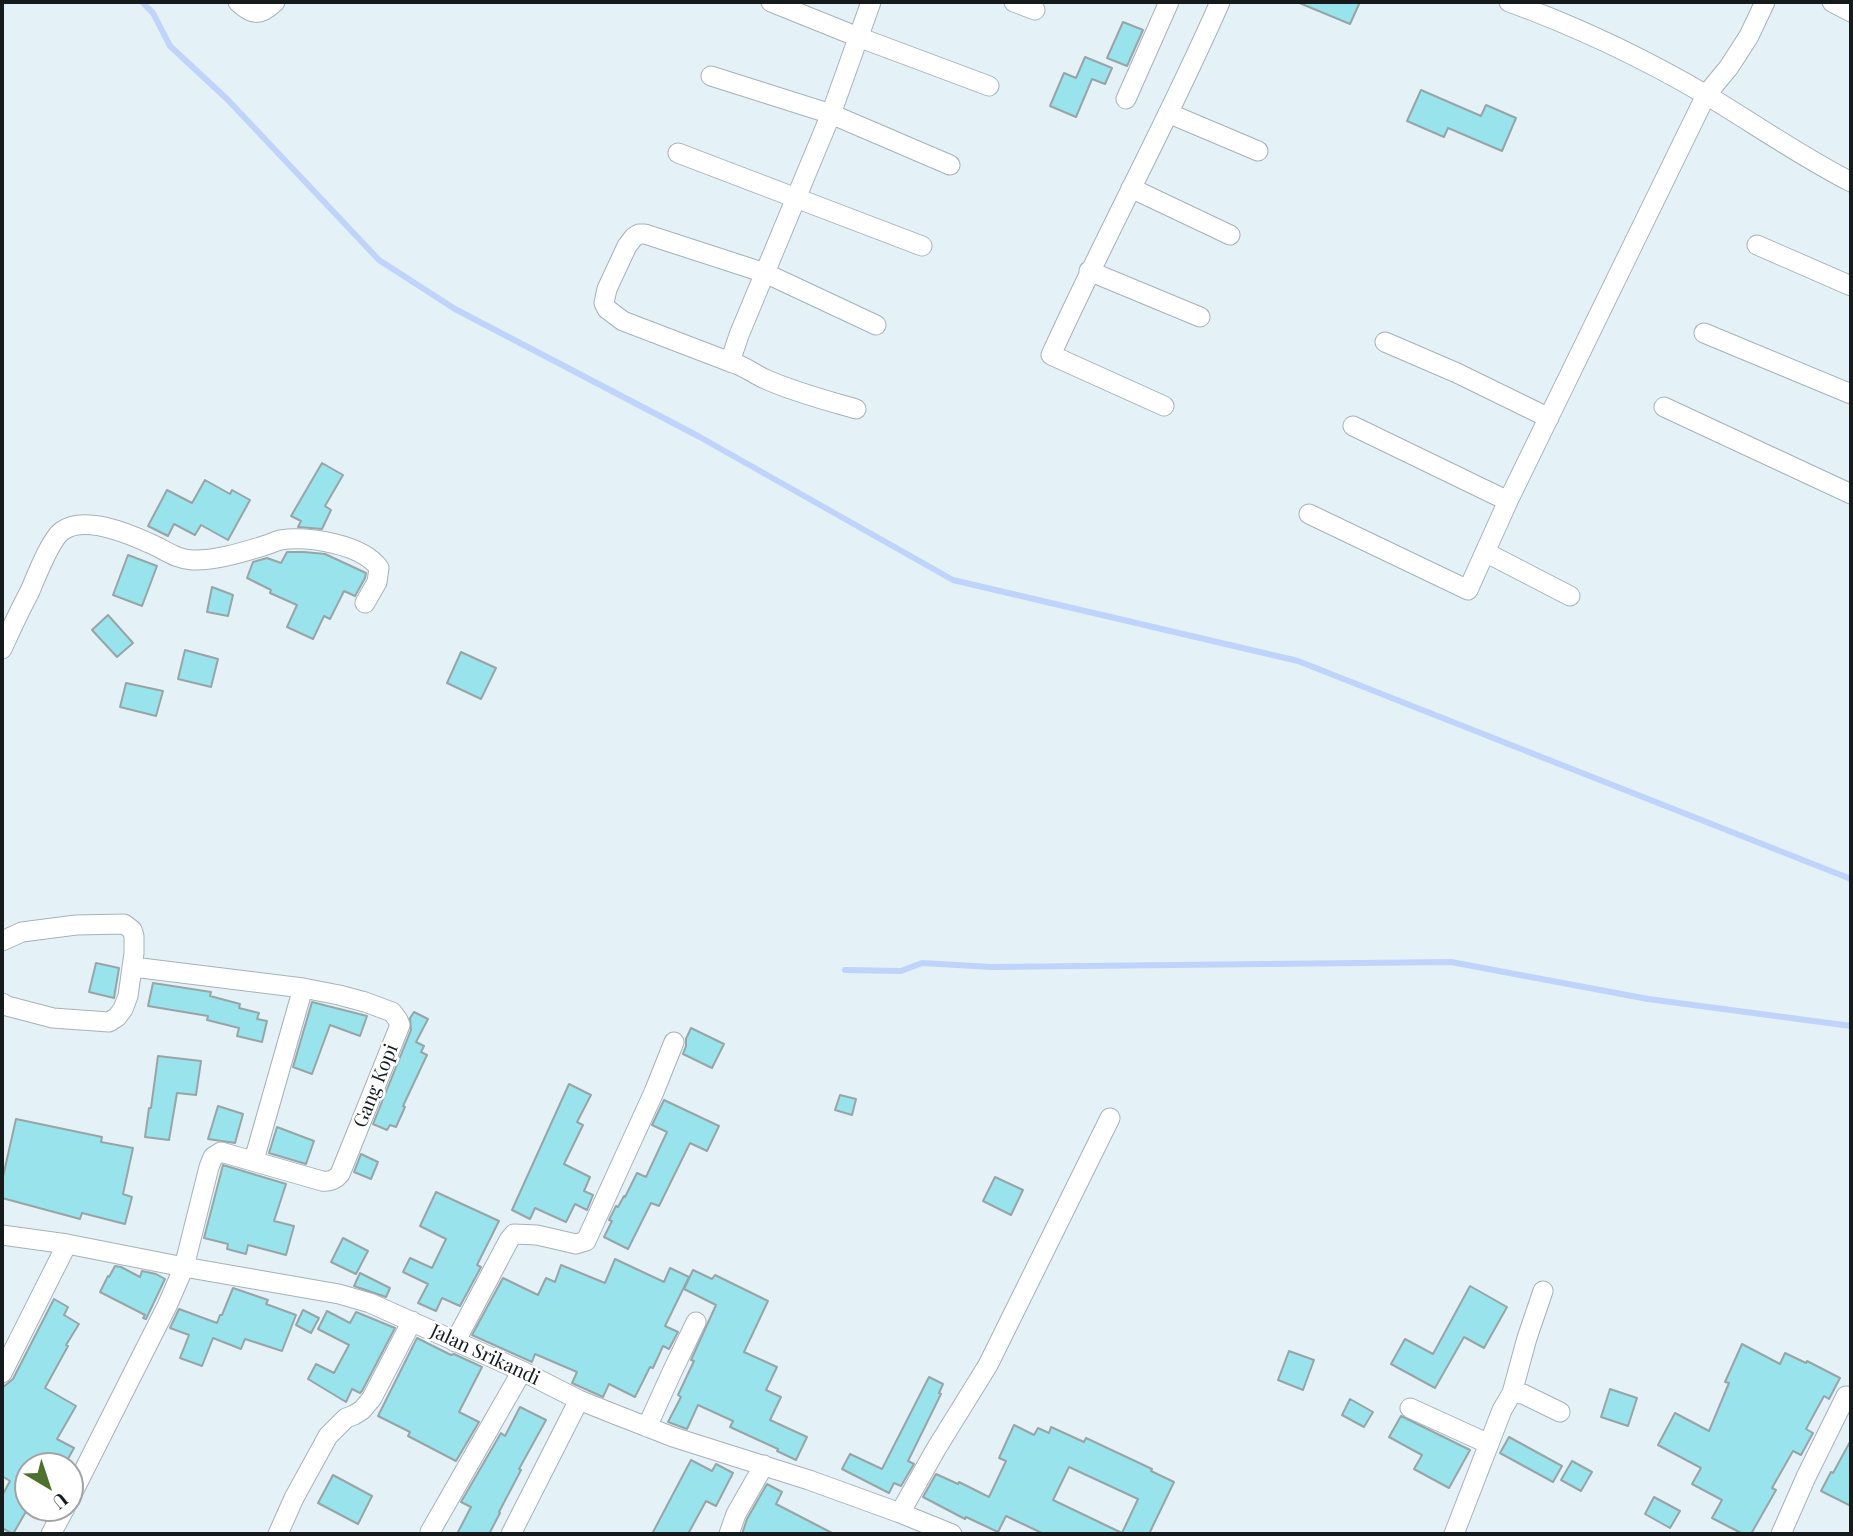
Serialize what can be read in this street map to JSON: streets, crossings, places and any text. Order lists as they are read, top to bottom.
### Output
{
  "streets": {
    "street": ["Gang Kopi", "Jalan Srikandi"]
  },
  "crossings": [
    ["Gang Kopi", "Jalan Srikandi"]
  ],
  "north": "bottom right"
}
